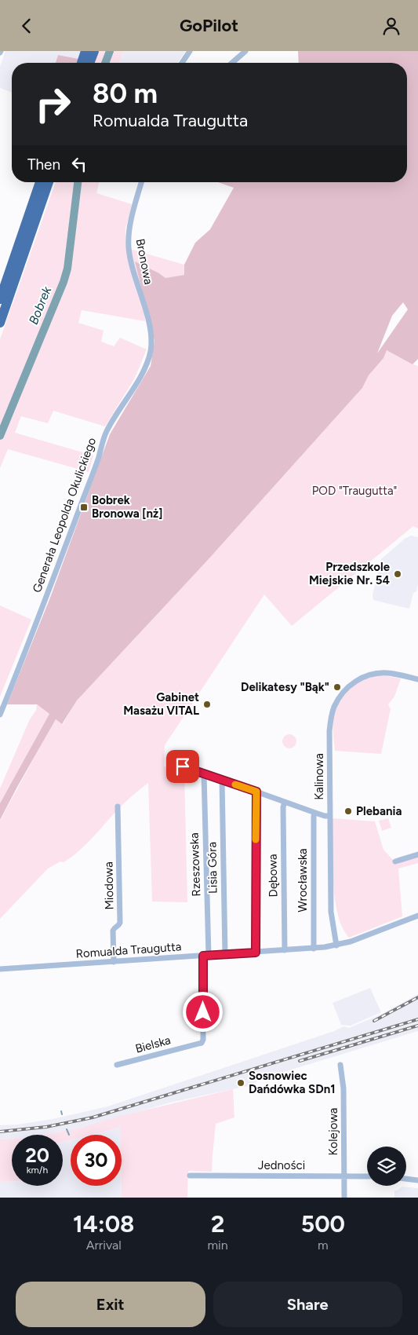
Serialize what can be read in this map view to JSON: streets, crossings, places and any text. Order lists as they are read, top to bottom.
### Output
{
  "streets": {
    "street": [
      "Bronowa",
      "Generała Leopolda Okulickiego",
      "Kalinowa",
      "Rzeszowska",
      "Lisia Góra",
      "Dębowa",
      "Wrocławska",
      "Miodowa",
      "Romualda Traugutta",
      "Bielska",
      "Kolejowa",
      "Jedności"
    ]
  },
  "crossings": [
    ["Bronowa", "Generała Leopolda Okulickiego"],
    ["Kalinowa", "Romualda Traugutta"],
    ["Rzeszowska", "Romualda Traugutta"],
    ["Rzeszowska", "Bielska"],
    ["Lisia Góra", "Romualda Traugutta"],
    ["Dębowa", "Romualda Traugutta"],
    ["Wrocławska", "Romualda Traugutta"],
    ["Miodowa", "Romualda Traugutta"],
    ["Romualda Traugutta", "Bielska"],
    ["Kolejowa", "Jedności"]
  ],
  "water": ["Bobrek"],
  "parks": ["POD \"Traugutta\""],
  "places": {
    "transit": ["Bobrek Bronowa [nż]"],
    "other": [
      "Przedszkole Miejskie Nr. 54",
      "Delikatesy \"Bąk\"",
      "Gabinet Masażu VITAL",
      "Plebania",
      "Sosnowiec Dańdówka SDn1"
    ]
  },
  "page": {
    "header": "GoPilot",
    "turn": ["80 m", "Romualda Traugutta"],
    "then": "Then",
    "speed": "20 km/h",
    "limit": "30",
    "eta": [
      "14:08",
      "Arrival",
      "2",
      "min",
      "500",
      "m"
    ],
    "buttons": ["Exit", "Share"]
  }
}
